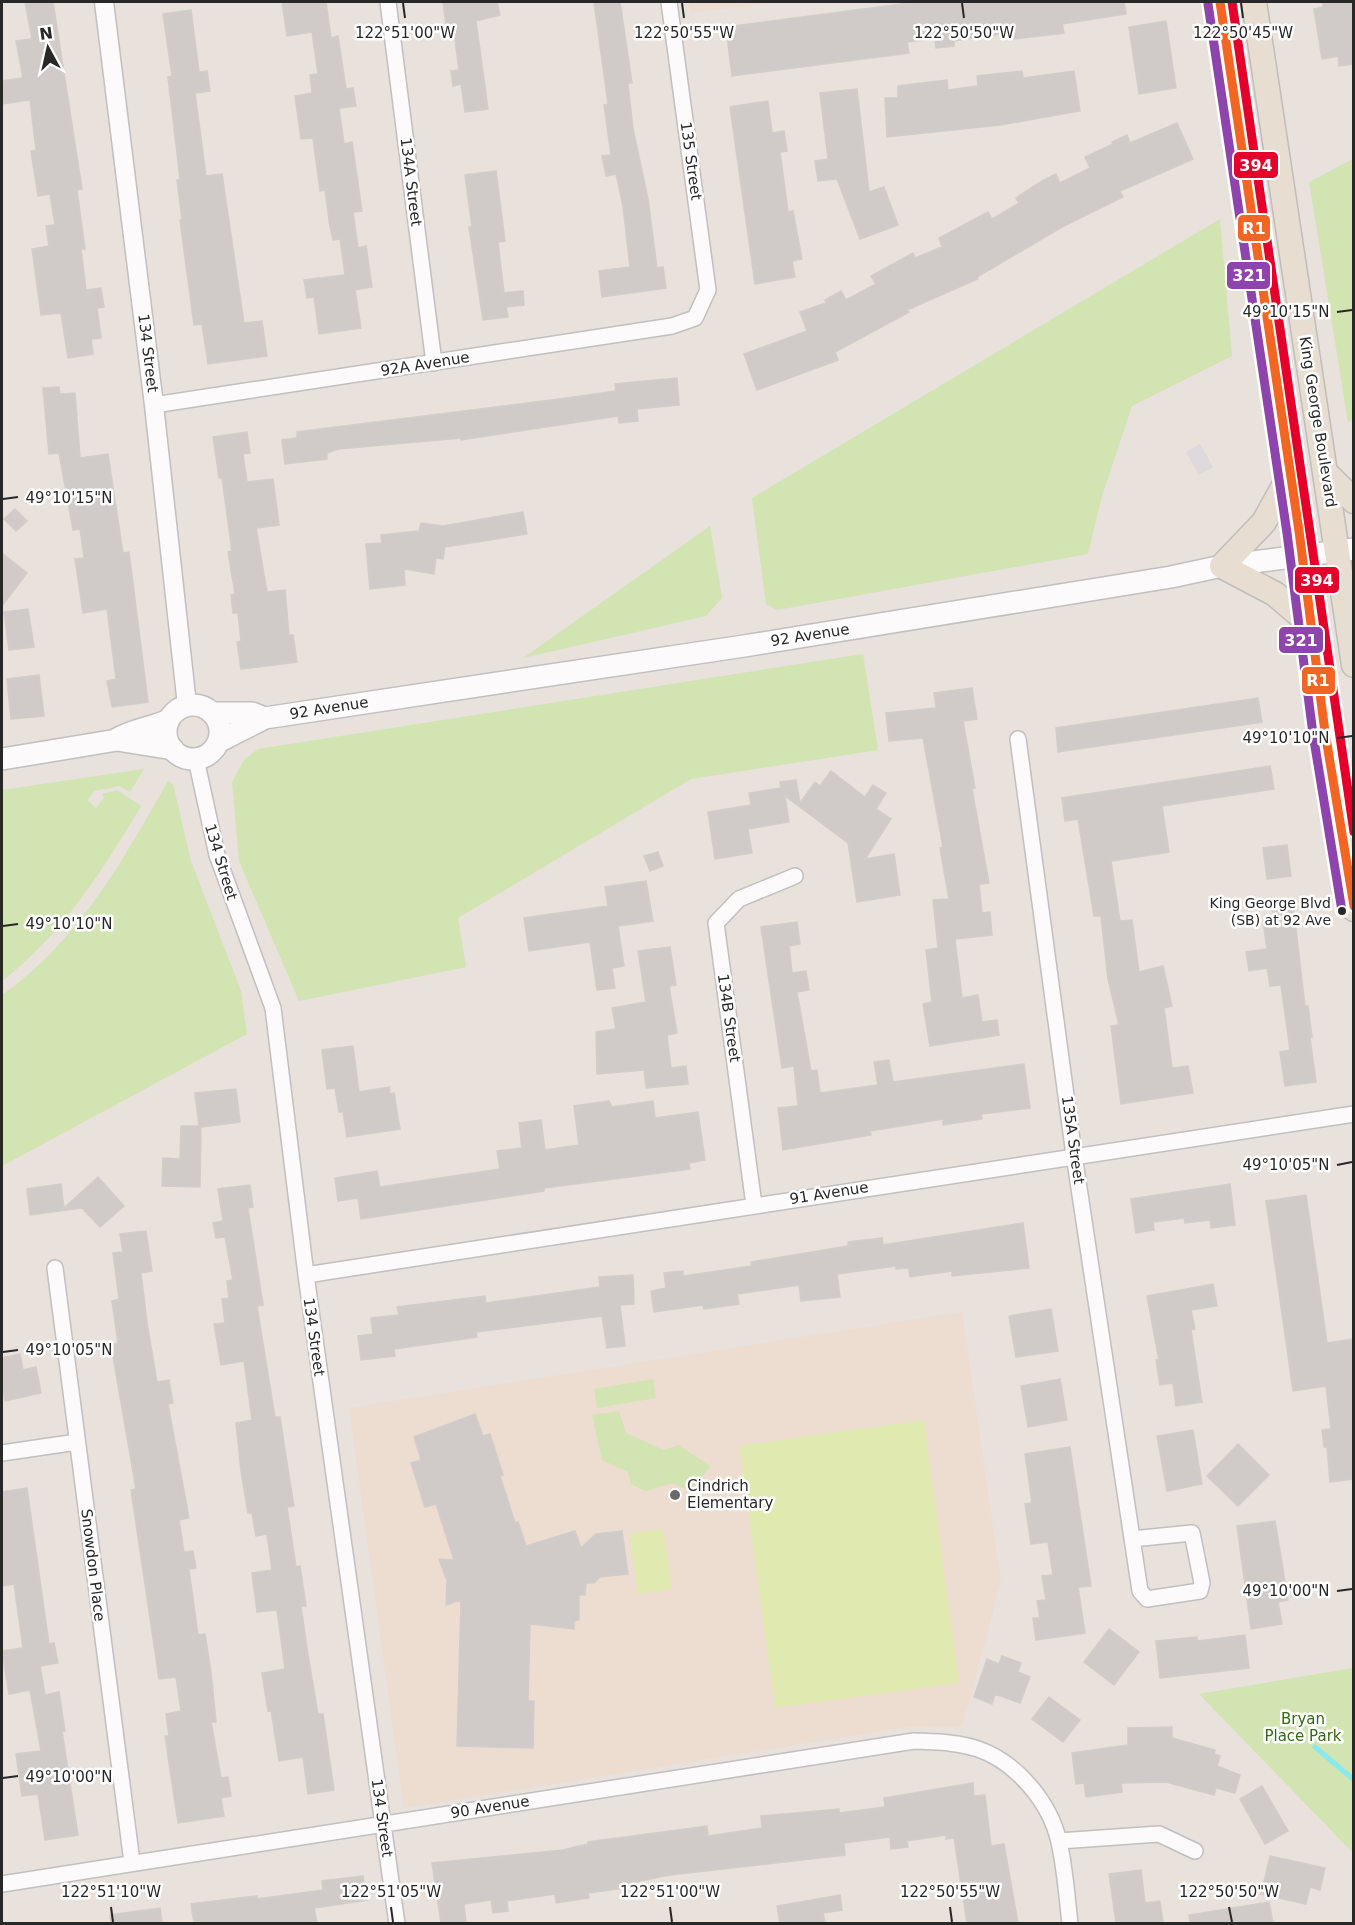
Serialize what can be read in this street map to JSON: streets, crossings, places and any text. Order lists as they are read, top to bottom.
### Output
{
  "streets": {
    "main road": ["King George Boulevard", "92 Avenue"],
    "street": [
      "135 Street",
      "134A Street",
      "134 Street",
      "92A Avenue",
      "134B Street",
      "135A Street",
      "91 Avenue",
      "Snowdon Place",
      "90 Avenue"
    ]
  },
  "crossings": [
    ["135 Street", "92A Avenue"],
    ["134A Street", "92A Avenue"],
    ["134 Street", "92A Avenue"],
    ["134 Street", "91 Avenue"],
    ["134 Street", "90 Avenue"],
    ["King George Boulevard", "92 Avenue"],
    ["134B Street", "91 Avenue"],
    ["135A Street", "91 Avenue"],
    ["Snowdon Place", "90 Avenue"]
  ],
  "parks": ["Bryan Place Park"],
  "places": ["King George Blvd (SB) at 92 Ave", "Cindrich Elementary"],
  "lines": ["transit line R1", "transit line 394", "transit line 321"],
  "north": "top",
  "coordinates": [
    "122°51'00\"W",
    "122°50'55\"W",
    "122°50'50\"W",
    "122°50'45\"W",
    "49°10'15\"N",
    "49°10'10\"N",
    "49°10'05\"N",
    "49°10'00\"N",
    "122°51'10\"W",
    "122°51'05\"W"
  ]
}
